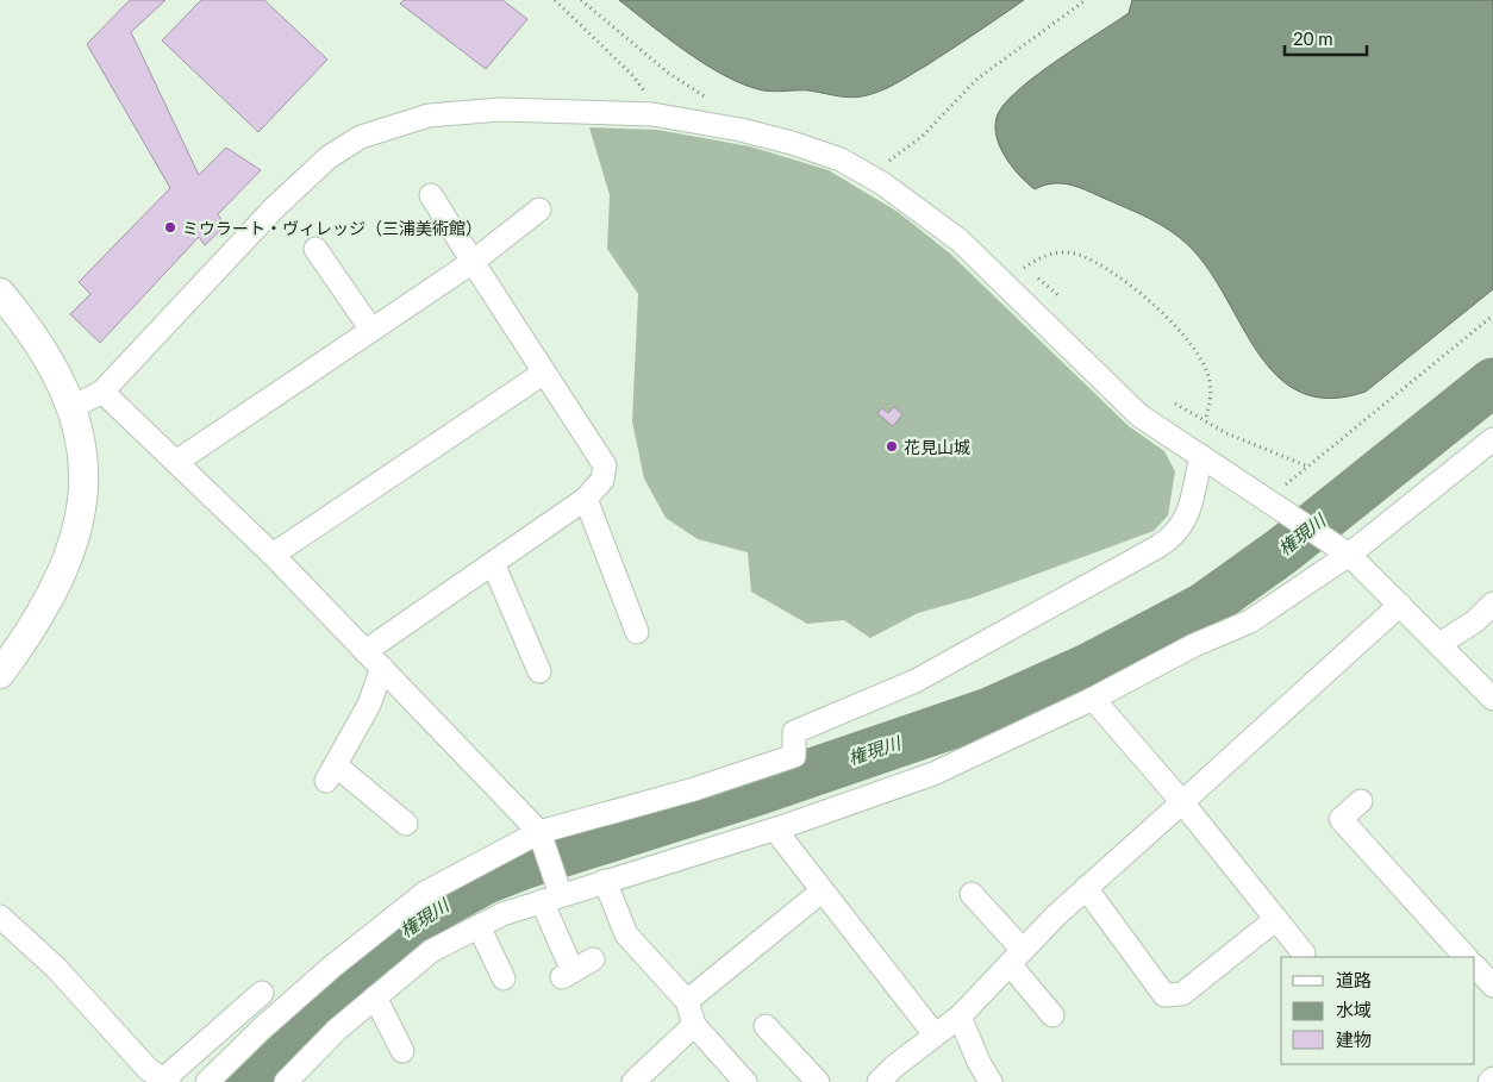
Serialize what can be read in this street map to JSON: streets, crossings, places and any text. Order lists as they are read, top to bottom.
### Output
{
  "water": ["権現川"],
  "places": ["ミウラート・ヴィレッジ（三浦美術館）", "花見山城"],
  "legend": ["道路", "水域", "建物"],
  "scale_bar": "20 m"
}
